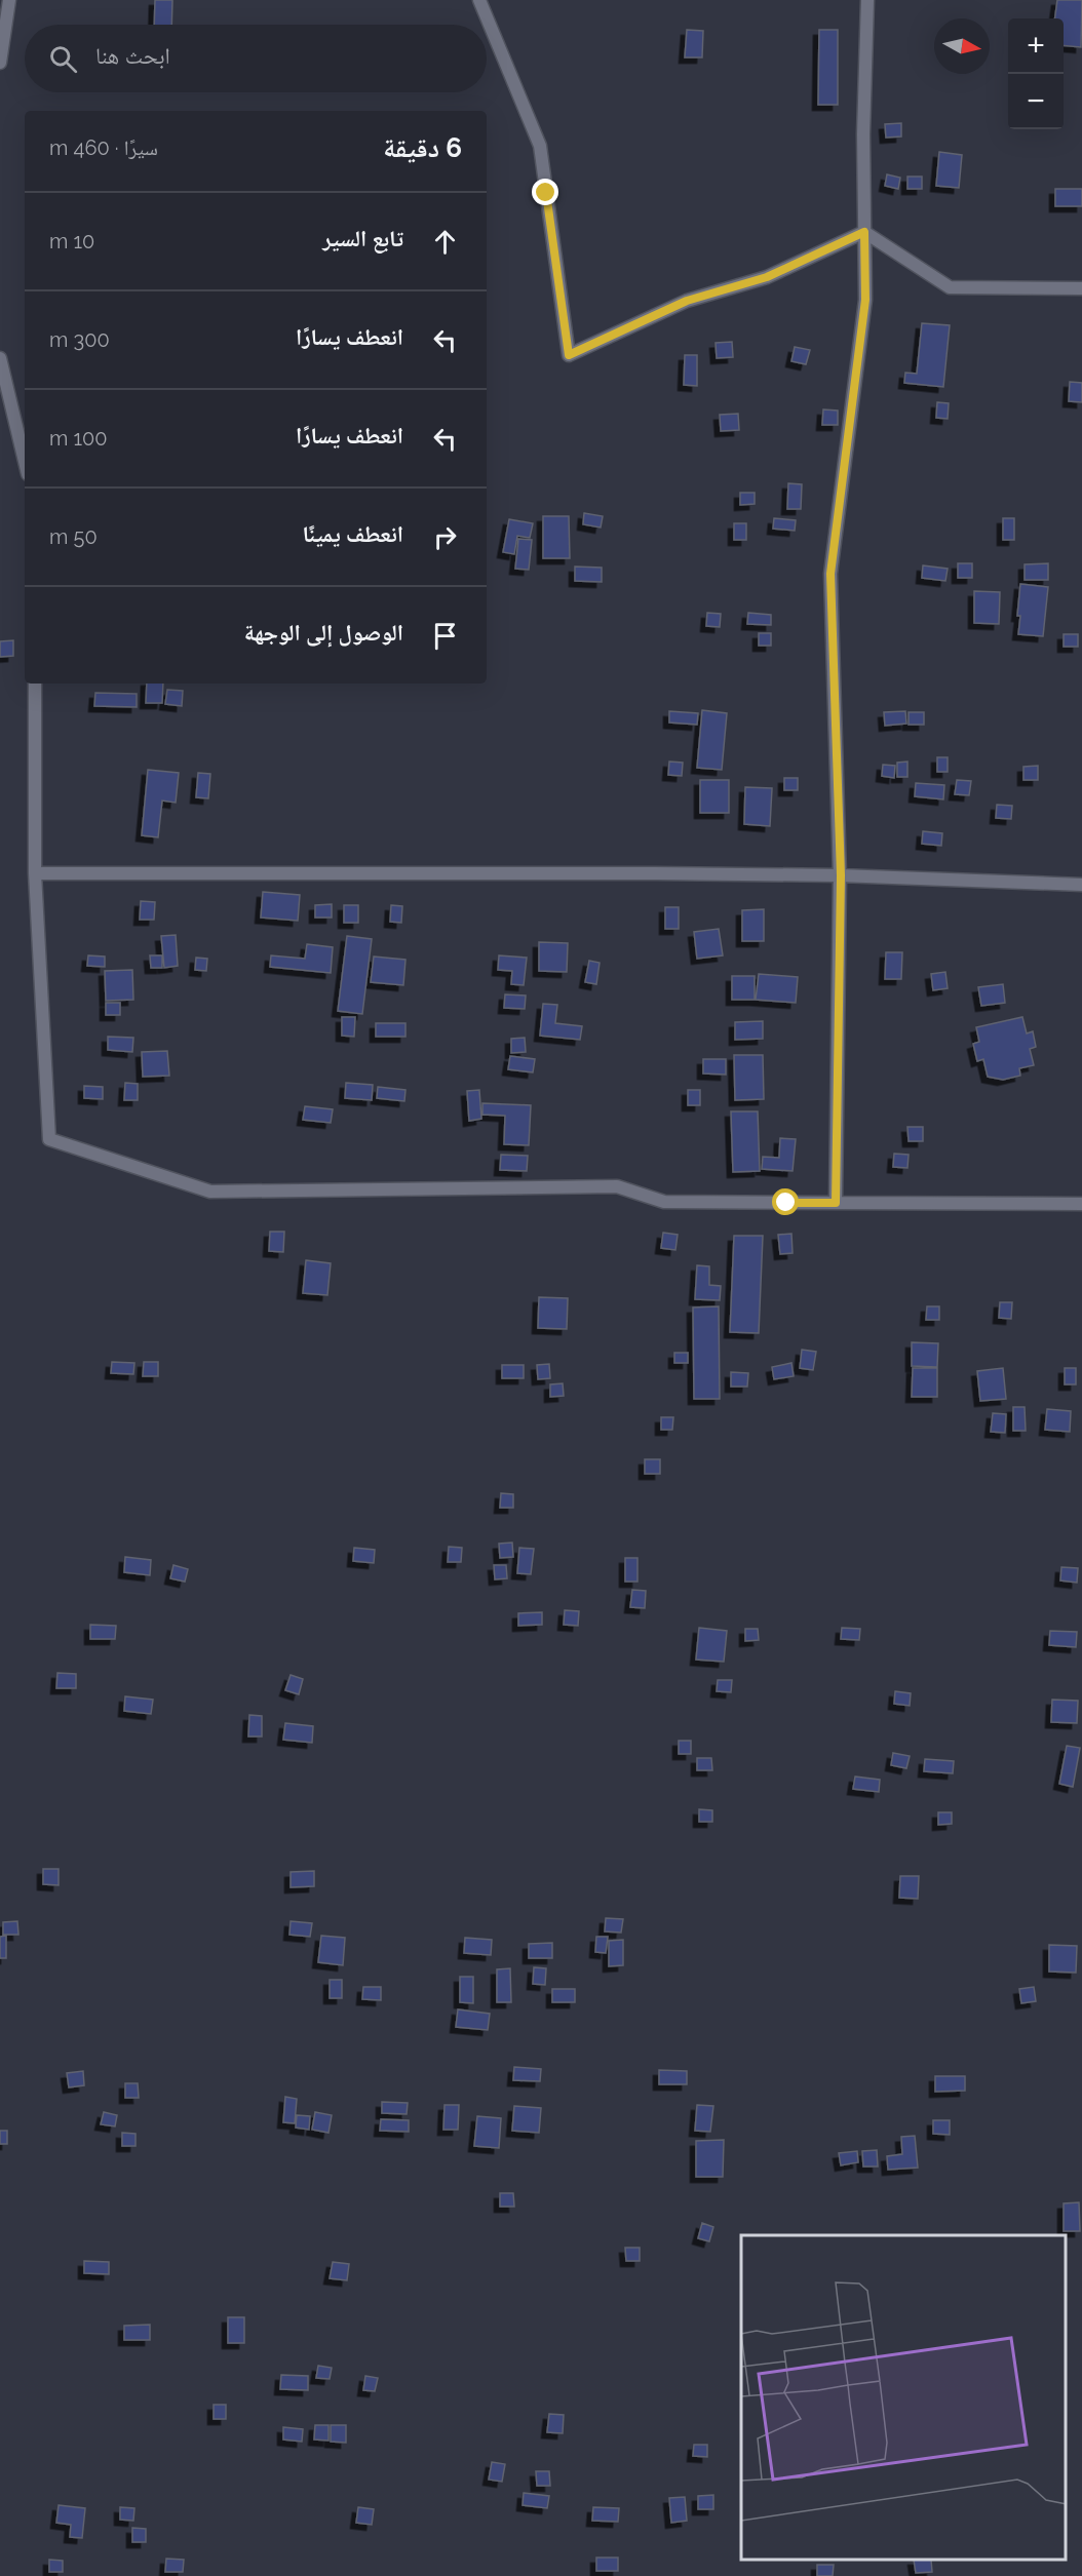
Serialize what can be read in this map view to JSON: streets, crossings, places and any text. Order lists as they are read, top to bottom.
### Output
{
  "north": "right",
  "page": {
    "map_buttons": ["+", "−"],
    "search": "ابحث هنا",
    "heading": ["6 دقيقة", "سيرًا · 460 m"],
    "list": [
      ["تابع السير", "10 m"],
      ["انعطف يسارًا", "300 m"],
      ["انعطف يسارًا", "100 m"],
      ["انعطف يمينًا", "50 m"],
      "الوصول إلى الوجهة"
    ]
  }
}
